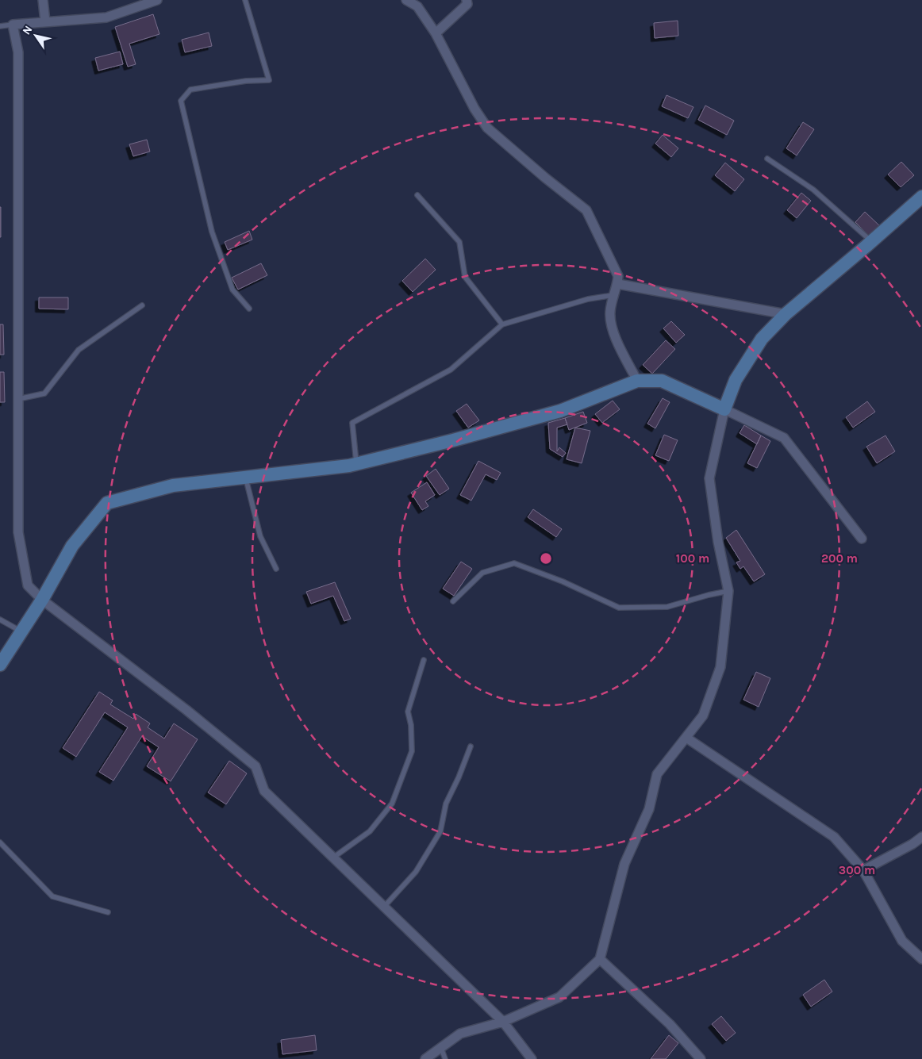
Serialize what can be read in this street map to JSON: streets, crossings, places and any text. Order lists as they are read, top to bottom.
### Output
{
  "north": "top left",
  "rings": ["100 m", "200 m", "300 m"]
}
